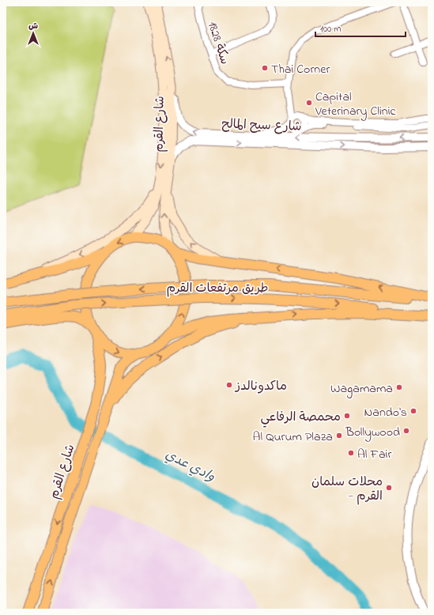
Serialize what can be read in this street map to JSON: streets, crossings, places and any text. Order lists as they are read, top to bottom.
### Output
{
  "streets": {
    "main road": ["شارع القرم", "طريق مرتفعات القرم"],
    "street": ["سكة 1828", "شارع سيح المالح"]
  },
  "crossings": [
    ["شارع القرم", "شارع سيح المالح"]
  ],
  "water": ["وادي عدي"],
  "places": [
    "Thai Corner",
    "Capital Veterinary Clinic",
    "ماكدونالدز",
    "Wagamama",
    "Nando's",
    "محمصة الرفاعي",
    "Bollywood",
    "Al Qurum Plaza",
    "Al Fair",
    "محلات سلمان - القرم"
  ],
  "scale_bar": "100 m",
  "north": "top"
}
